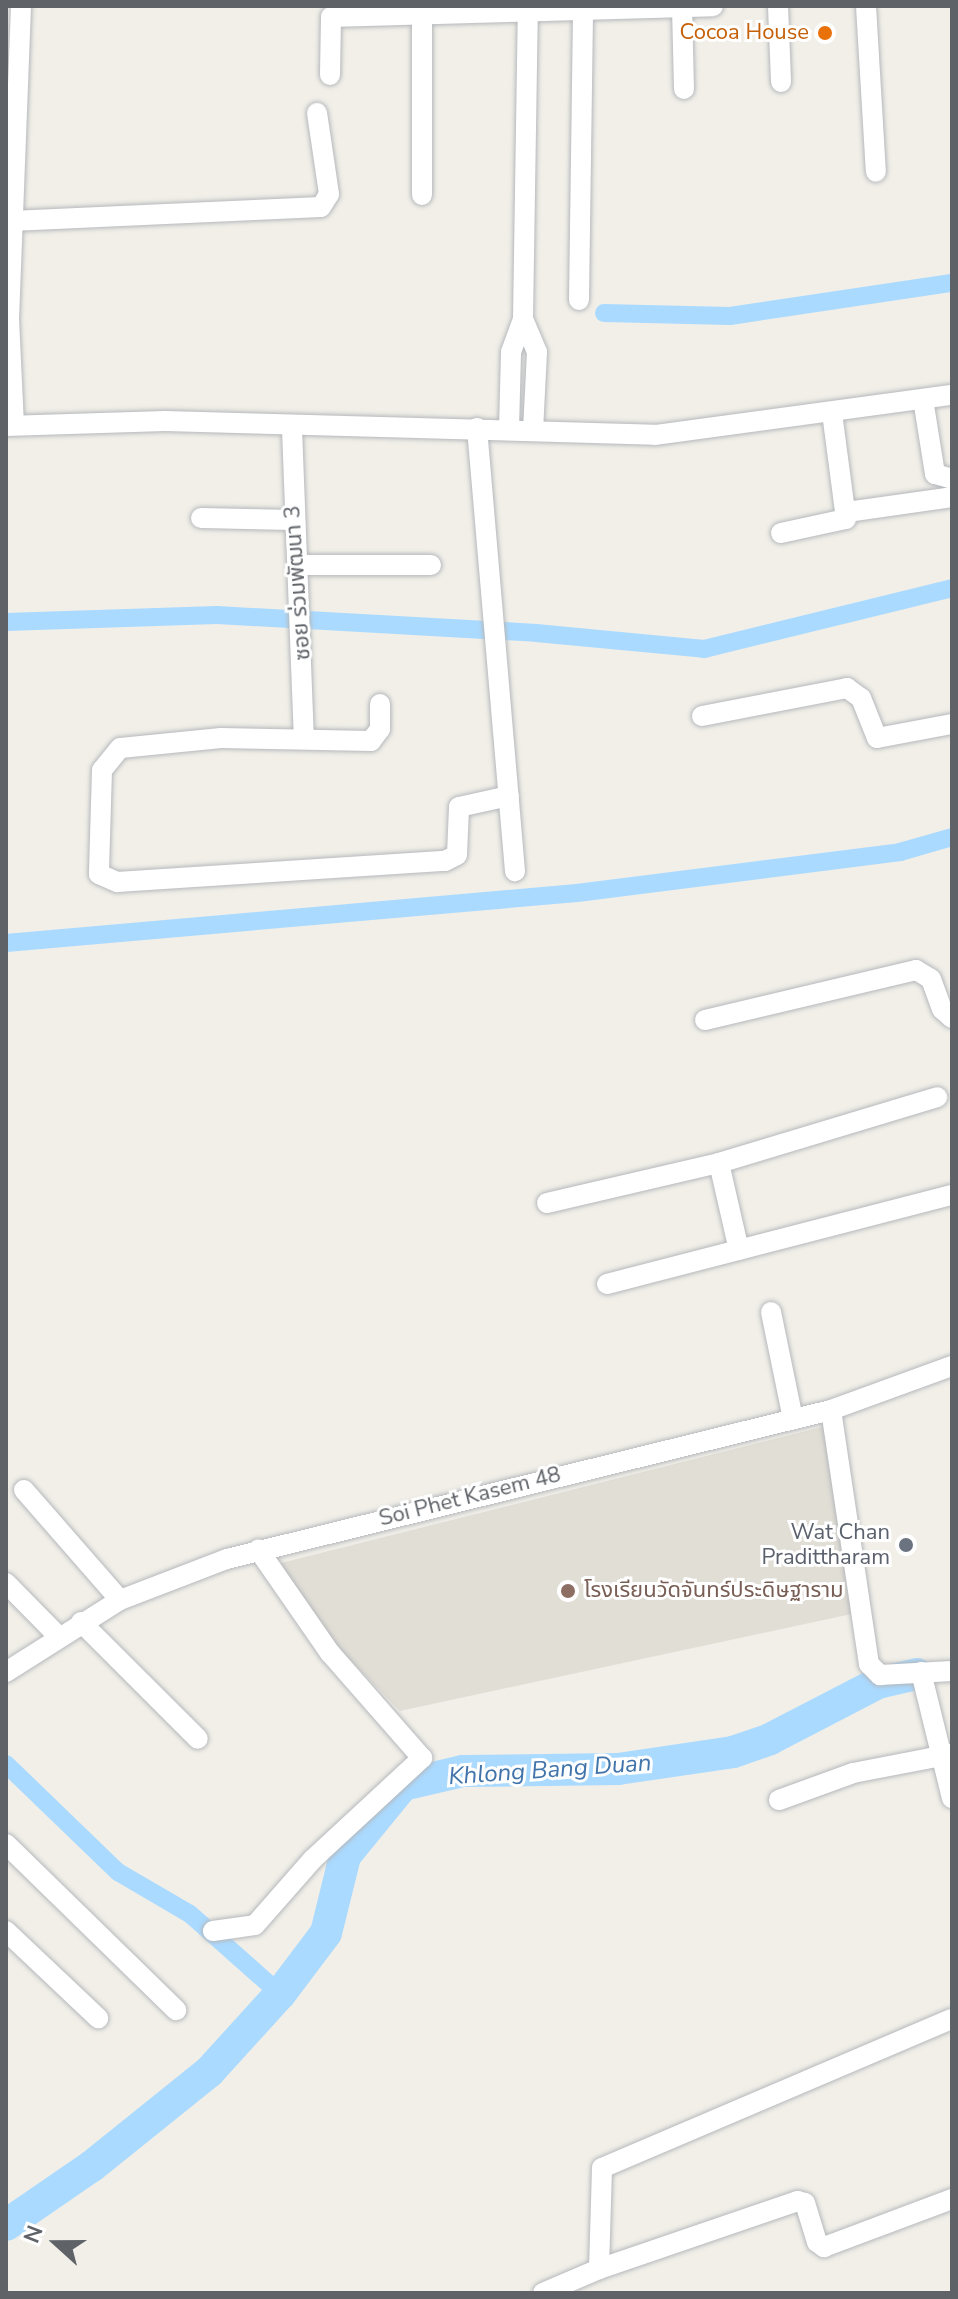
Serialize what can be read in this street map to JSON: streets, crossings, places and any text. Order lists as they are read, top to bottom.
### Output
{
  "streets": {
    "street": ["ซอย ร่วมพัฒนา 3", "Soi Phet Kasem 48"]
  },
  "water": ["Khlong Bang Duan"],
  "places": ["Cocoa House", "Wat Chan Pradittharam", "โรงเรียนวัดจันทร์ประดิษฐาราม"],
  "north": "left"
}
